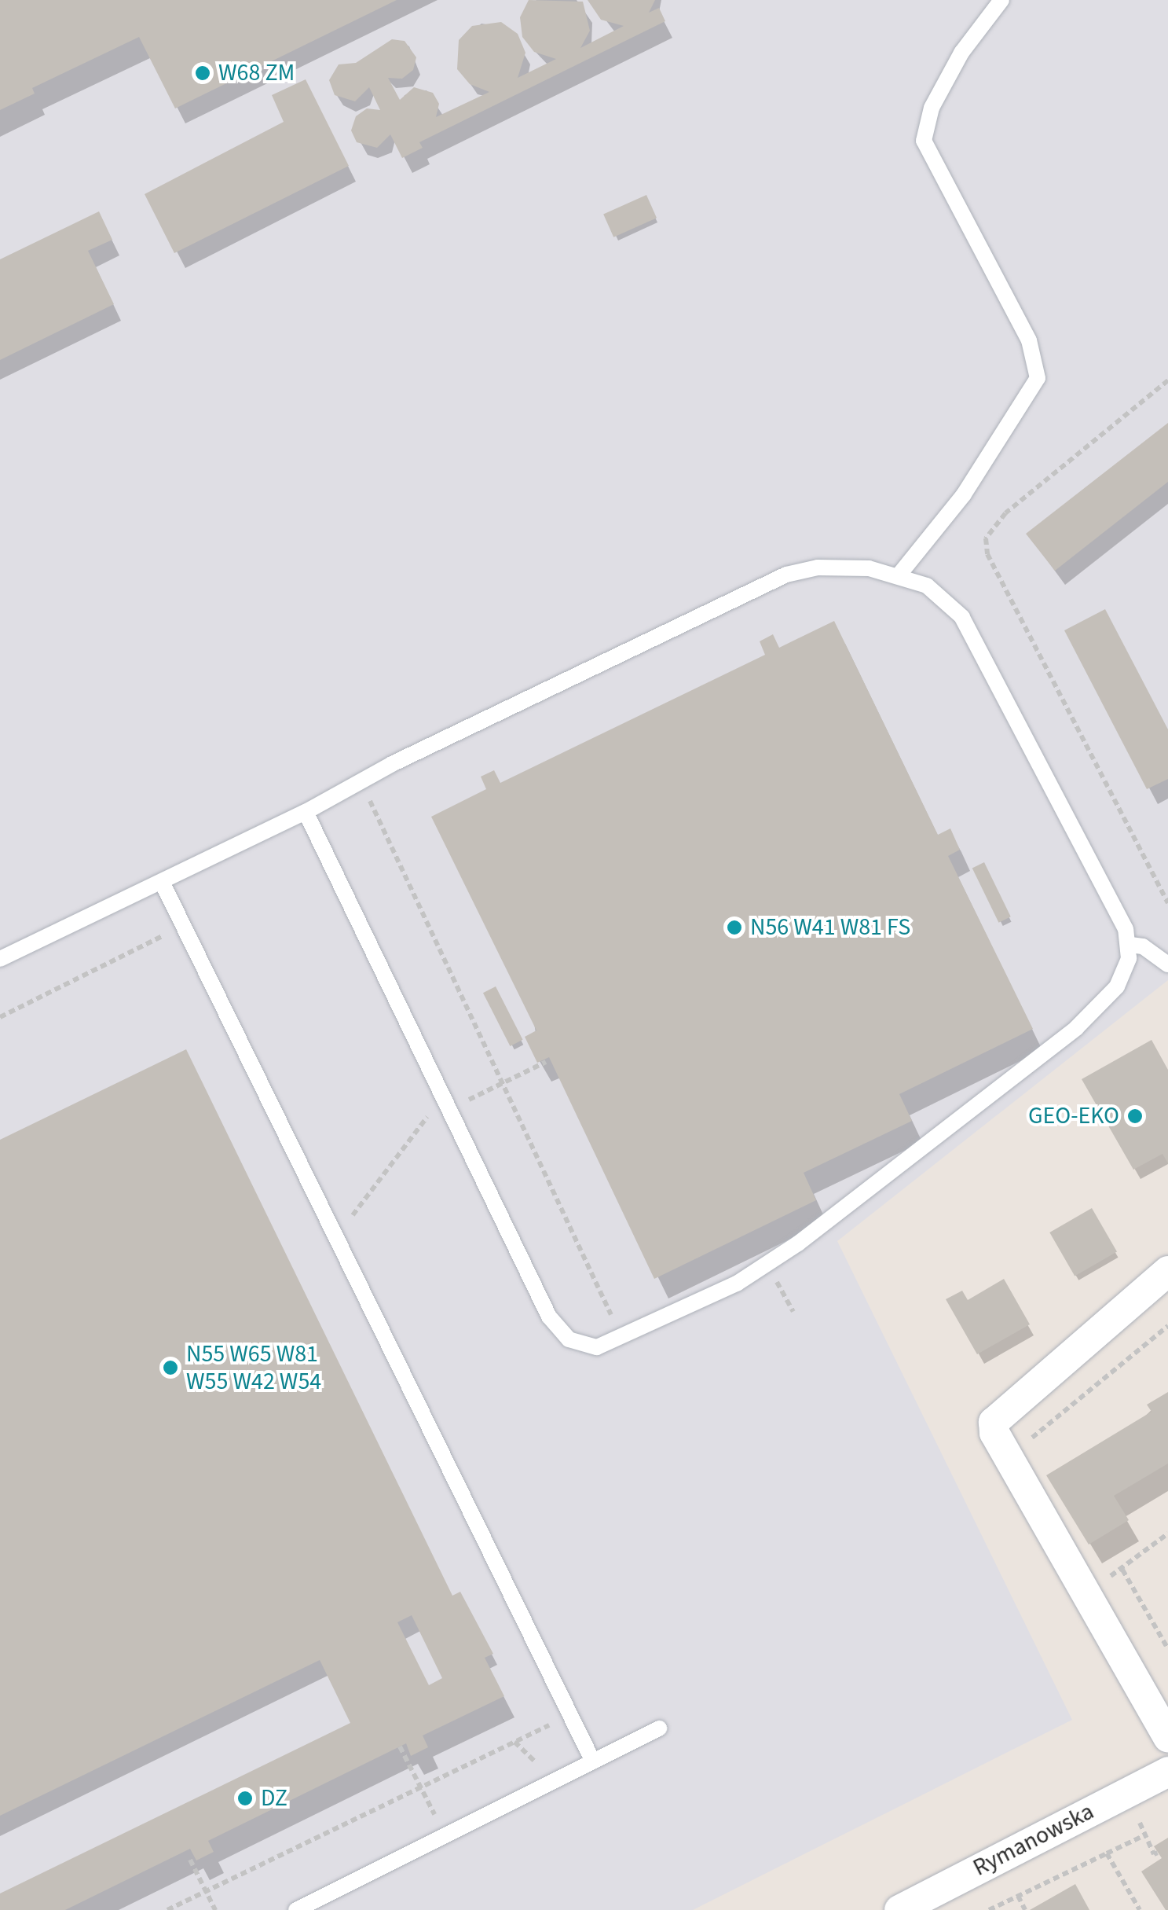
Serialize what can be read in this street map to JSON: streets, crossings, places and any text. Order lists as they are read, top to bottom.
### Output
{
  "streets": {
    "street": ["Rymanowska"]
  },
  "places": [
    "W68 ZM",
    "N56 W41 W81 FS",
    "GEO-EKO",
    "N55 W65 W81 W55 W42 W54",
    "DZ"
  ]
}
